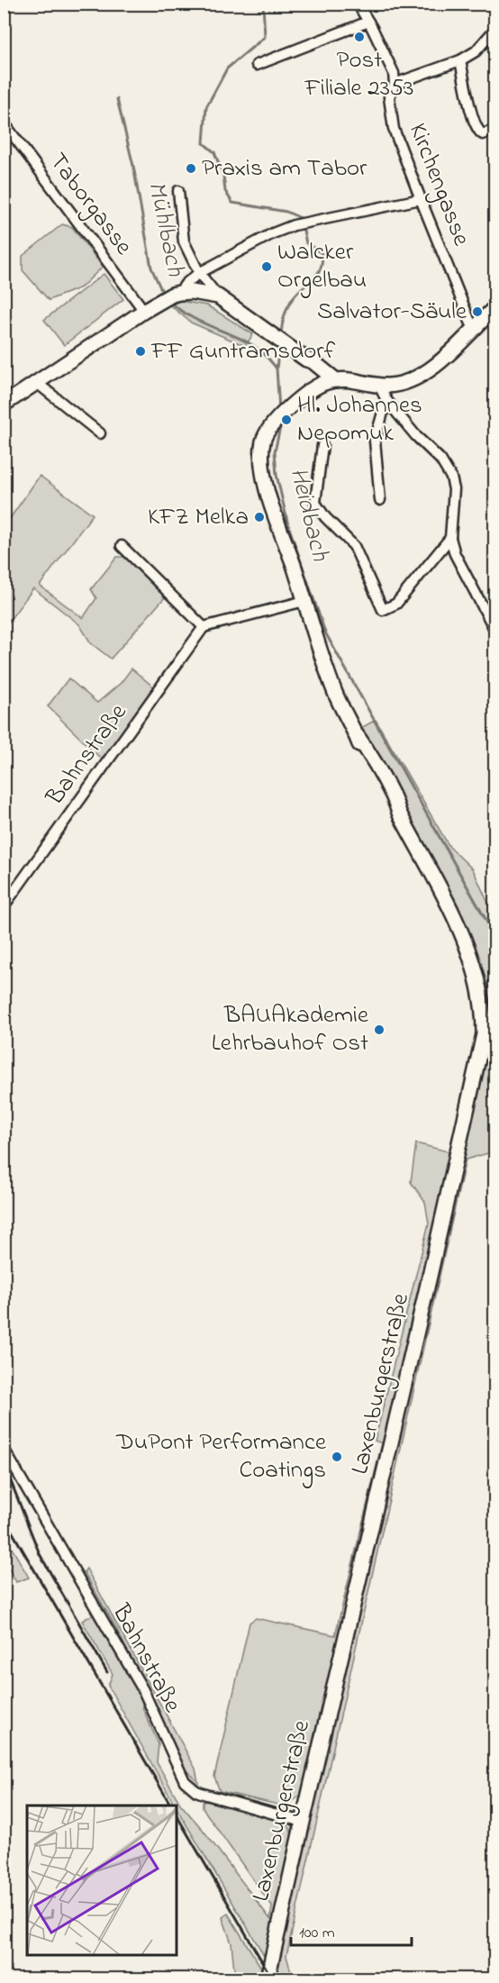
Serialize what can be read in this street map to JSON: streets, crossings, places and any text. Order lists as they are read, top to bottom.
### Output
{
  "streets": {
    "street": [
      "Kirchengasse",
      "Taborgasse",
      "Bahnstraße",
      "Laxenburgerstraße"
    ]
  },
  "crossings": [
    ["Kirchengasse", "Laxenburgerstraße"],
    ["Bahnstraße", "Laxenburgerstraße"]
  ],
  "water": ["Mühlbach", "Heidbach"],
  "places": [
    "Post Filiale 2353",
    "Praxis am Tabor",
    "Walcker Orgelbau",
    "Salvator-Säule",
    "FF Guntramsdorf",
    "Hl. Johannes Nepomuk",
    "KFZ Melka",
    "BAUAkademie Lehrbauhof Ost",
    "DuPont Performance Coatings"
  ],
  "scale_bar": "100 m"
}
